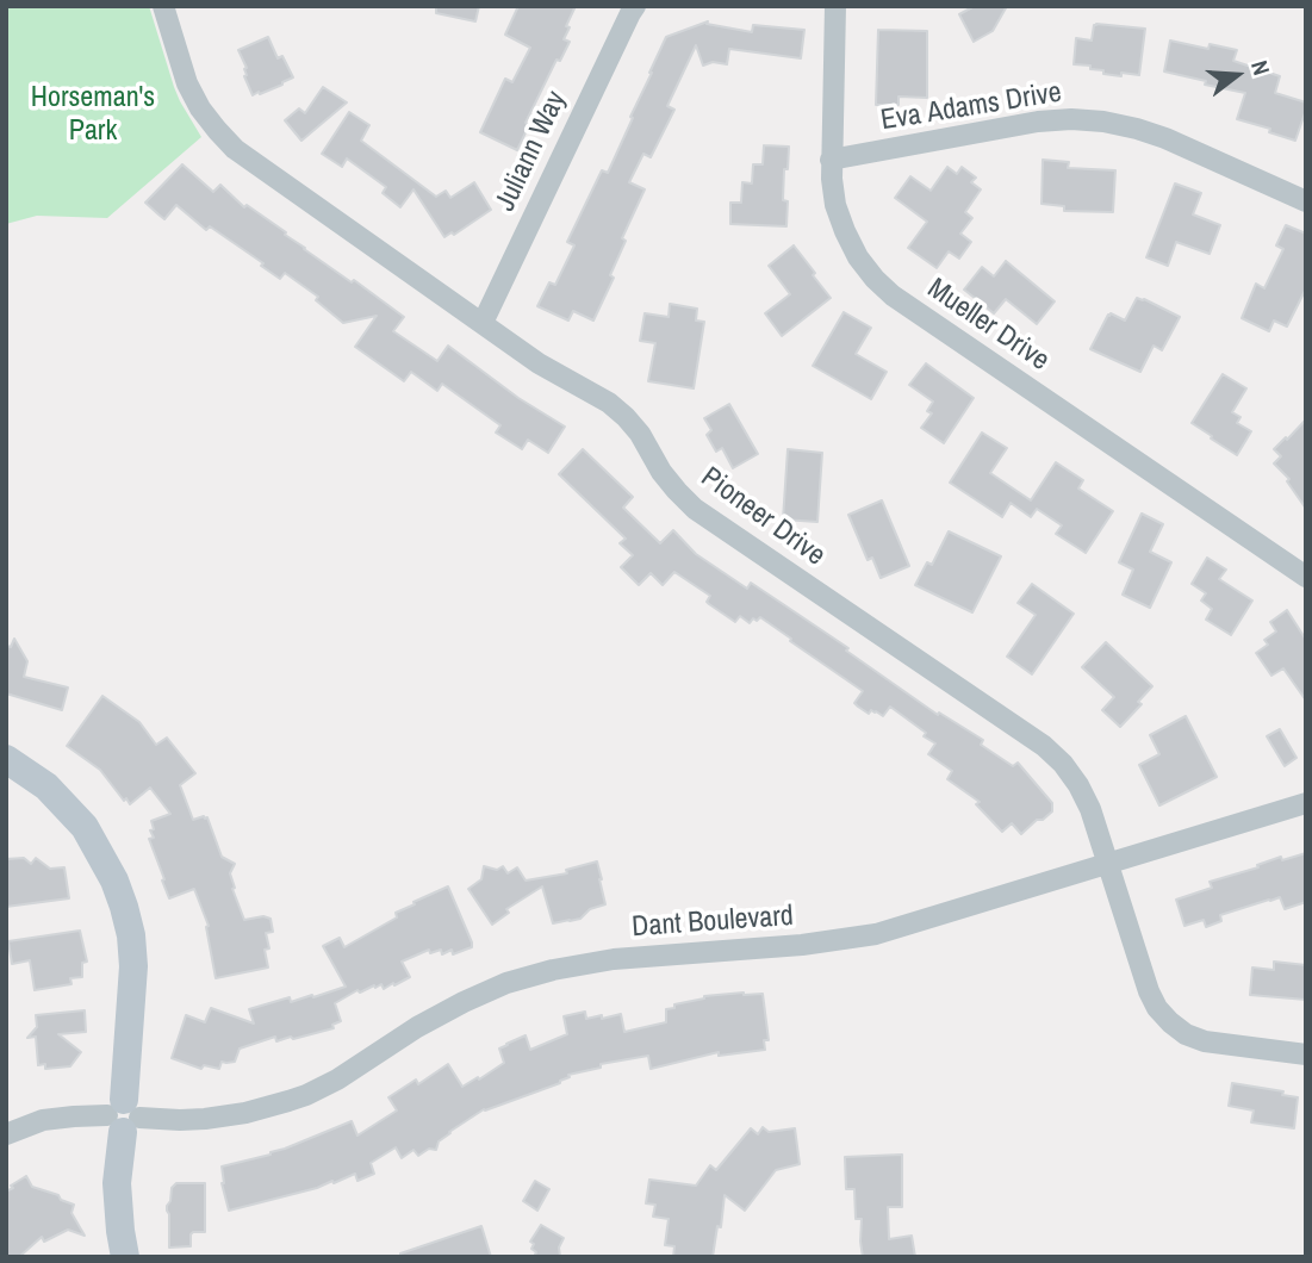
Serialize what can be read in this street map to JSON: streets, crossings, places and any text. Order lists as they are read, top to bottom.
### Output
{
  "streets": {
    "street": [
      "Eva Adams Drive",
      "Juliann Way",
      "Mueller Drive",
      "Pioneer Drive",
      "Dant Boulevard"
    ]
  },
  "crossings": [
    ["Eva Adams Drive", "Mueller Drive"],
    ["Juliann Way", "Pioneer Drive"],
    ["Pioneer Drive", "Dant Boulevard"]
  ],
  "parks": ["Horseman's Park"],
  "north": "right"
}
